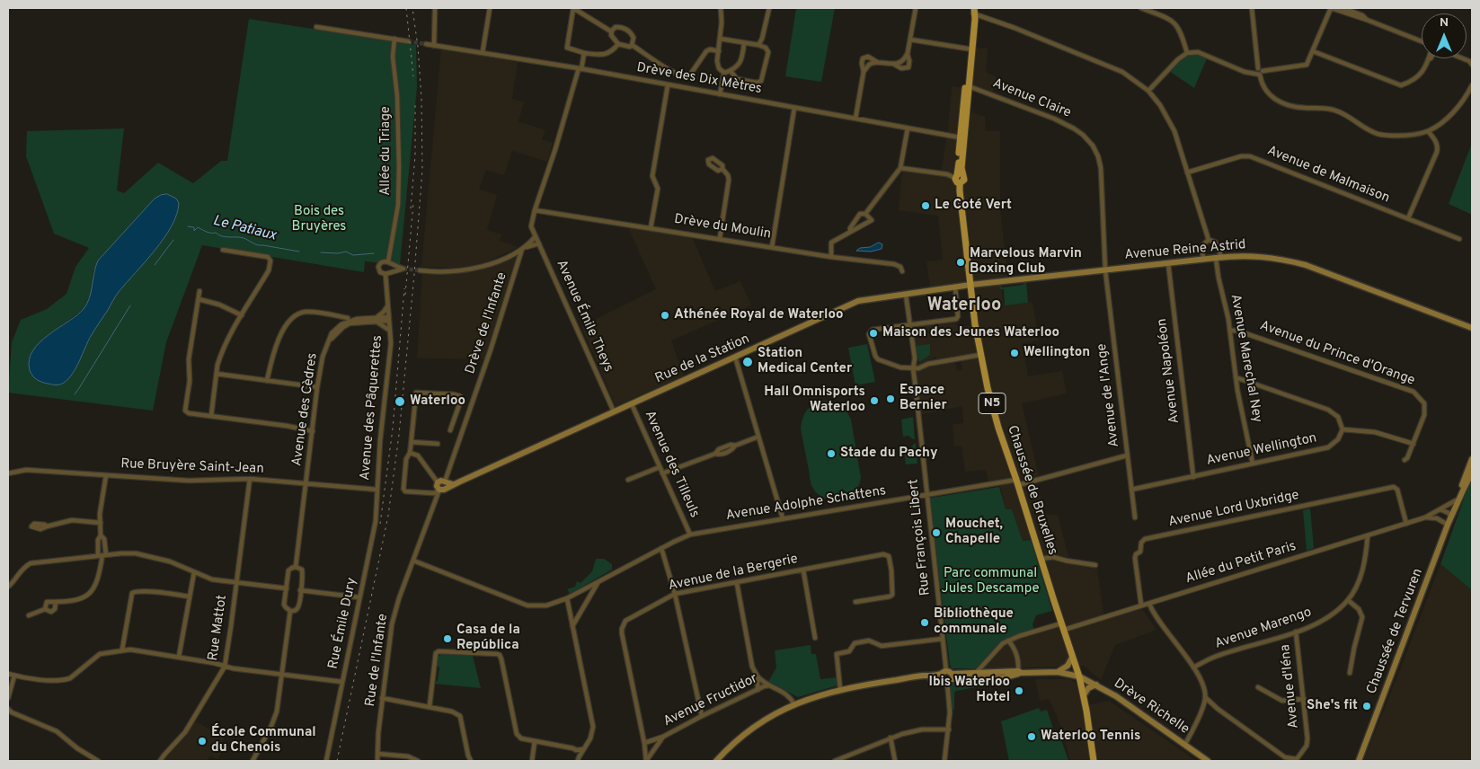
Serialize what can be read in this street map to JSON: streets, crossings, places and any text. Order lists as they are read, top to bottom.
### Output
{
  "streets": {
    "main road": ["N5", "Chaussée de Bruxelles"],
    "street": [
      "Drève des Dix Mètres",
      "Avenue Claire",
      "Allée du Triage",
      "Avenue de Malmaison",
      "Drève du Moulin",
      "Avenue Reine Astrid",
      "Avenue Émile Theys",
      "Drève de l'Infante",
      "Avenue du Prince d'Orange",
      "Avenue Marechal Ney",
      "Rue de la Station",
      "Avenue Napoléon",
      "Avenue de l'Ange",
      "Avenue des Pâquerettes",
      "Avenue des Cèdres",
      "Avenue Wellington",
      "Avenue des Tilleuls",
      "Rue Bruyère Saint-Jean",
      "Avenue Adolphe Schattens",
      "Avenue Lord Uxbridge",
      "Rue François Libert",
      "Allée du Petit Paris",
      "Avenue de la Bergerie",
      "Rue Émile Dury",
      "Rue Mattot",
      "Avenue Marengo",
      "Chaussée de Tervuren",
      "Rue de l'Infante",
      "Avenue d'Iéna",
      "Avenue Fructidor",
      "Drève Richelle"
    ]
  },
  "crossings": [
    ["Drève des Dix Mètres", "Chaussée de Bruxelles"],
    ["Avenue Claire", "Avenue Reine Astrid"],
    ["Avenue Claire", "Avenue de l'Ange"],
    ["Avenue Claire", "Chaussée de Bruxelles"],
    ["Allée du Triage", "Avenue des Pâquerettes"],
    ["Drève du Moulin", "Avenue Émile Theys"],
    ["Avenue Reine Astrid", "Avenue Marechal Ney"],
    ["Avenue Reine Astrid", "Rue de la Station"],
    ["Avenue Reine Astrid", "Avenue Napoléon"],
    ["Avenue Reine Astrid", "Avenue de l'Ange"],
    ["Avenue Reine Astrid", "Chaussée de Bruxelles"],
    ["Avenue Émile Theys", "Drève de l'Infante"],
    ["Avenue Émile Theys", "Rue de la Station"],
    ["Drève de l'Infante", "Rue de la Station"],
    ["Drève de l'Infante", "Rue de l'Infante"],
    ["Avenue du Prince d'Orange", "Avenue Marechal Ney"],
    ["Avenue Marechal Ney", "Avenue Wellington"],
    ["Rue de la Station", "Avenue des Tilleuls"],
    ["Rue de la Station", "Chaussée de Bruxelles"],
    ["Rue de la Station", "Rue François Libert"],
    ["Rue de la Station", "Rue de l'Infante"],
    ["Avenue Napoléon", "Avenue Wellington"],
    ["Avenue de l'Ange", "Avenue Wellington"],
    ["Avenue de l'Ange", "Avenue Adolphe Schattens"],
    ["Avenue des Pâquerettes", "Rue Bruyère Saint-Jean"],
    ["Avenue des Pâquerettes", "Rue Émile Dury"],
    ["Avenue des Cèdres", "Rue Bruyère Saint-Jean"],
    ["Avenue des Tilleuls", "Avenue Adolphe Schattens"],
    ["Rue Bruyère Saint-Jean", "Rue Émile Dury"],
    ["Rue Bruyère Saint-Jean", "Rue Mattot"],
    ["Chaussée de Bruxelles", "Avenue Adolphe Schattens"],
    ["Chaussée de Bruxelles", "Allée du Petit Paris"],
    ["Chaussée de Bruxelles", "Drève Richelle"],
    ["Avenue Adolphe Schattens", "Rue François Libert"],
    ["Avenue Adolphe Schattens", "Rue de l'Infante"],
    ["Avenue Lord Uxbridge", "Allée du Petit Paris"],
    ["Allée du Petit Paris", "Avenue Marengo"],
    ["Allée du Petit Paris", "Chaussée de Tervuren"],
    ["Avenue de la Bergerie", "Avenue Fructidor"],
    ["Avenue Marengo", "Avenue d'Iéna"]
  ],
  "districts": ["Waterloo"],
  "water": ["Le Patiaux"],
  "parks": ["Bois des Bruyères", "Parc communal Jules Descampe"],
  "places": [
    "Le Coté Vert",
    "Marvelous Marvin Boxing Club",
    "Athénée Royal de Waterloo",
    "Maison des Jeunes Waterloo",
    "Wellington",
    "Station Medical Center",
    "Espace Bernier",
    "Hall Omnisports Waterloo",
    "Waterloo",
    "Stade du Pachy",
    "Mouchet, Chapelle",
    "Bibliothèque communale",
    "Casa de la República",
    "Ibis Waterloo Hotel",
    "She's fit",
    "Waterloo Tennis",
    "École Communal du Chenois"
  ],
  "north": "top"
}
